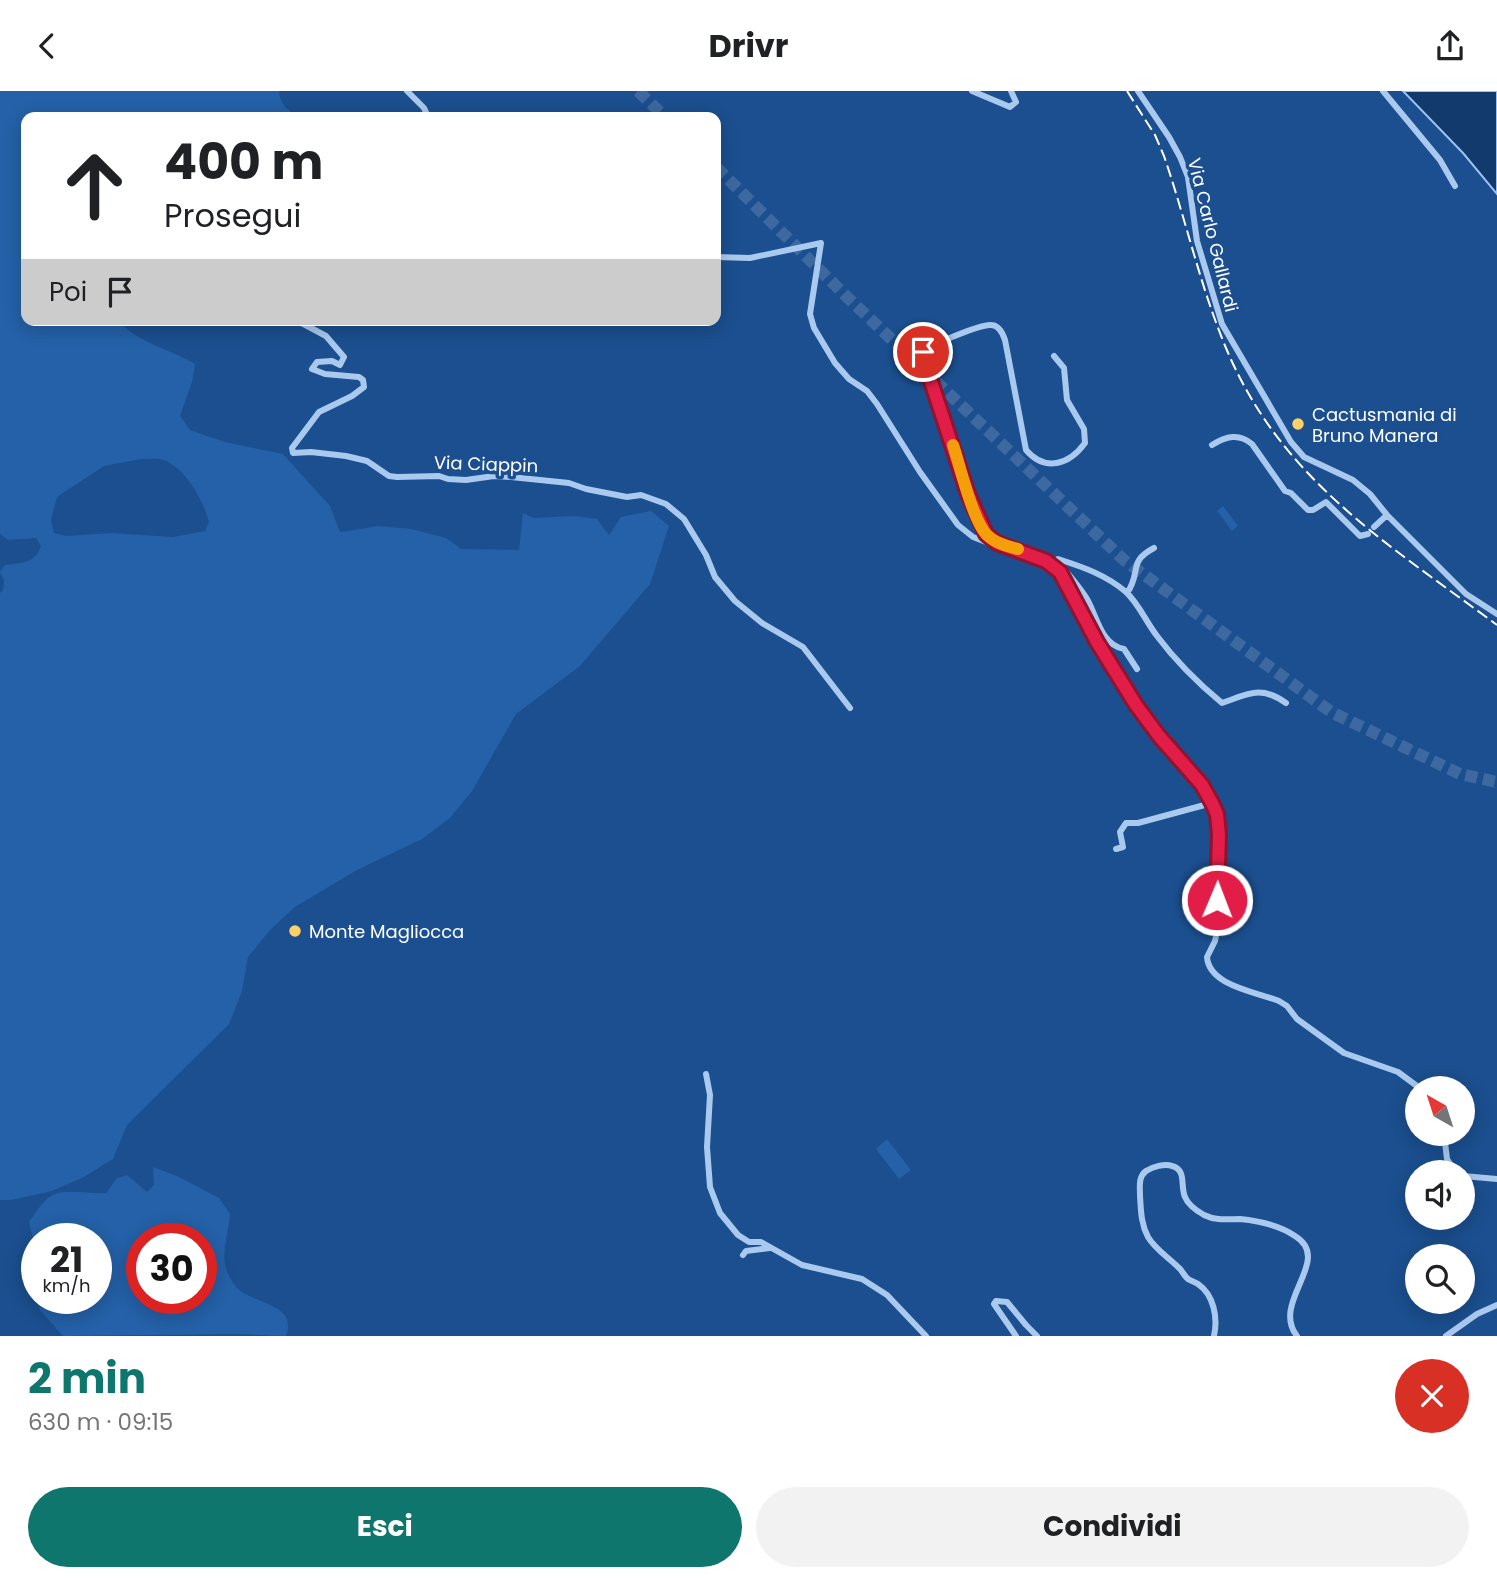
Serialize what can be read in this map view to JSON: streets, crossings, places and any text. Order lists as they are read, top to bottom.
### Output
{
  "streets": {
    "street": ["Via Carlo Gallardi", "Via Ciappin"]
  },
  "places": ["Cactusmania di Bruno Manera", "Monte Magliocca"],
  "north": "top left",
  "page": {
    "header": "Drivr",
    "turn": ["400 m", "Prosegui"],
    "then": "Poi",
    "speed": "21 km/h",
    "limit": "30",
    "heading": ["2 min", "630 m · 09:15"],
    "buttons": ["Esci", "Condividi"]
  }
}
